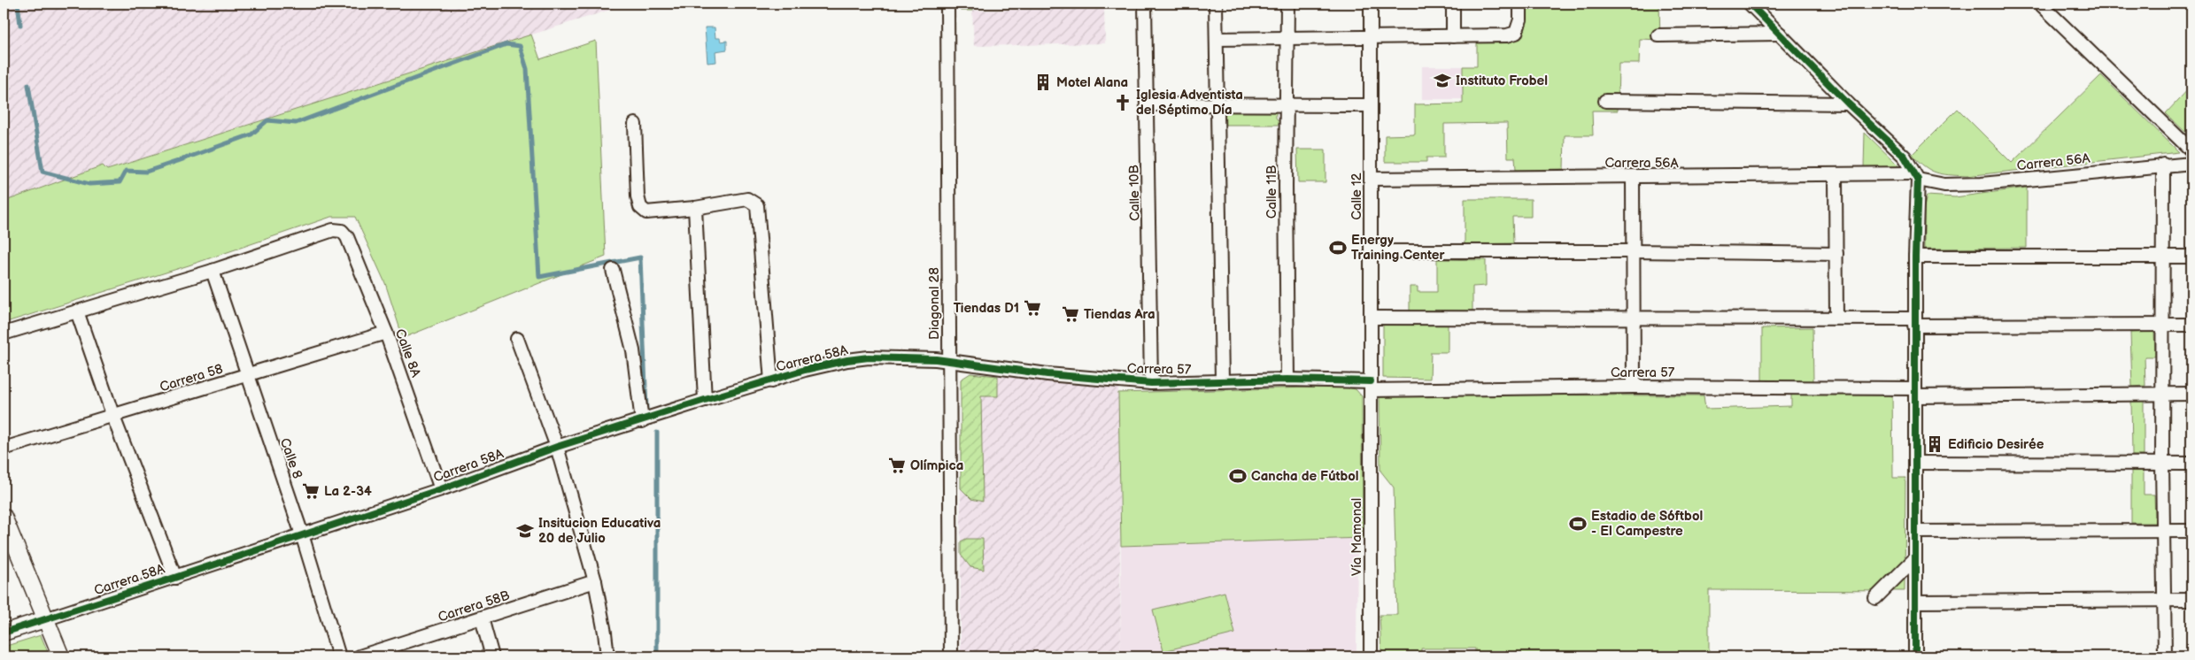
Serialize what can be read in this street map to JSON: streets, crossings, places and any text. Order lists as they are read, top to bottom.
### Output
{
  "streets": {
    "street": [
      "Carrera 56A",
      "Calle 11B",
      "Calle 10B",
      "Calle 12",
      "Diagonal 28",
      "Calle 8A",
      "Carrera 58A",
      "Carrera 57",
      "Carrera 58",
      "Calle 8",
      "Vía Mamonal",
      "Carrera 58B"
    ]
  },
  "crossings": [
    ["Carrera 56A", "Calle 12"],
    ["Calle 11B", "Carrera 57"],
    ["Calle 10B", "Carrera 57"],
    ["Calle 12", "Carrera 57"],
    ["Calle 12", "Vía Mamonal"],
    ["Diagonal 28", "Carrera 58A"],
    ["Diagonal 28", "Carrera 57"],
    ["Calle 8A", "Carrera 58A"],
    ["Calle 8A", "Carrera 58"],
    ["Calle 8A", "Calle 8"],
    ["Carrera 58A", "Carrera 57"],
    ["Carrera 58A", "Calle 8"],
    ["Carrera 57", "Vía Mamonal"],
    ["Carrera 58", "Calle 8"]
  ],
  "places": {
    "school or university": ["Instituto Frobel", "Insitucion Educativa 20 de Julio"],
    "building": ["Motel Alana", "Edificio Desirée"],
    "church": ["Iglesia Adventista del Séptimo Día"],
    "sports": ["Energy Training Center", "Cancha de Fútbol", "Estadio de Sóftbol - El Campestre"],
    "supermarket": [
      "Tiendas D1",
      "Tiendas Ara",
      "Olímpica",
      "La 2-34"
    ]
  }
}
